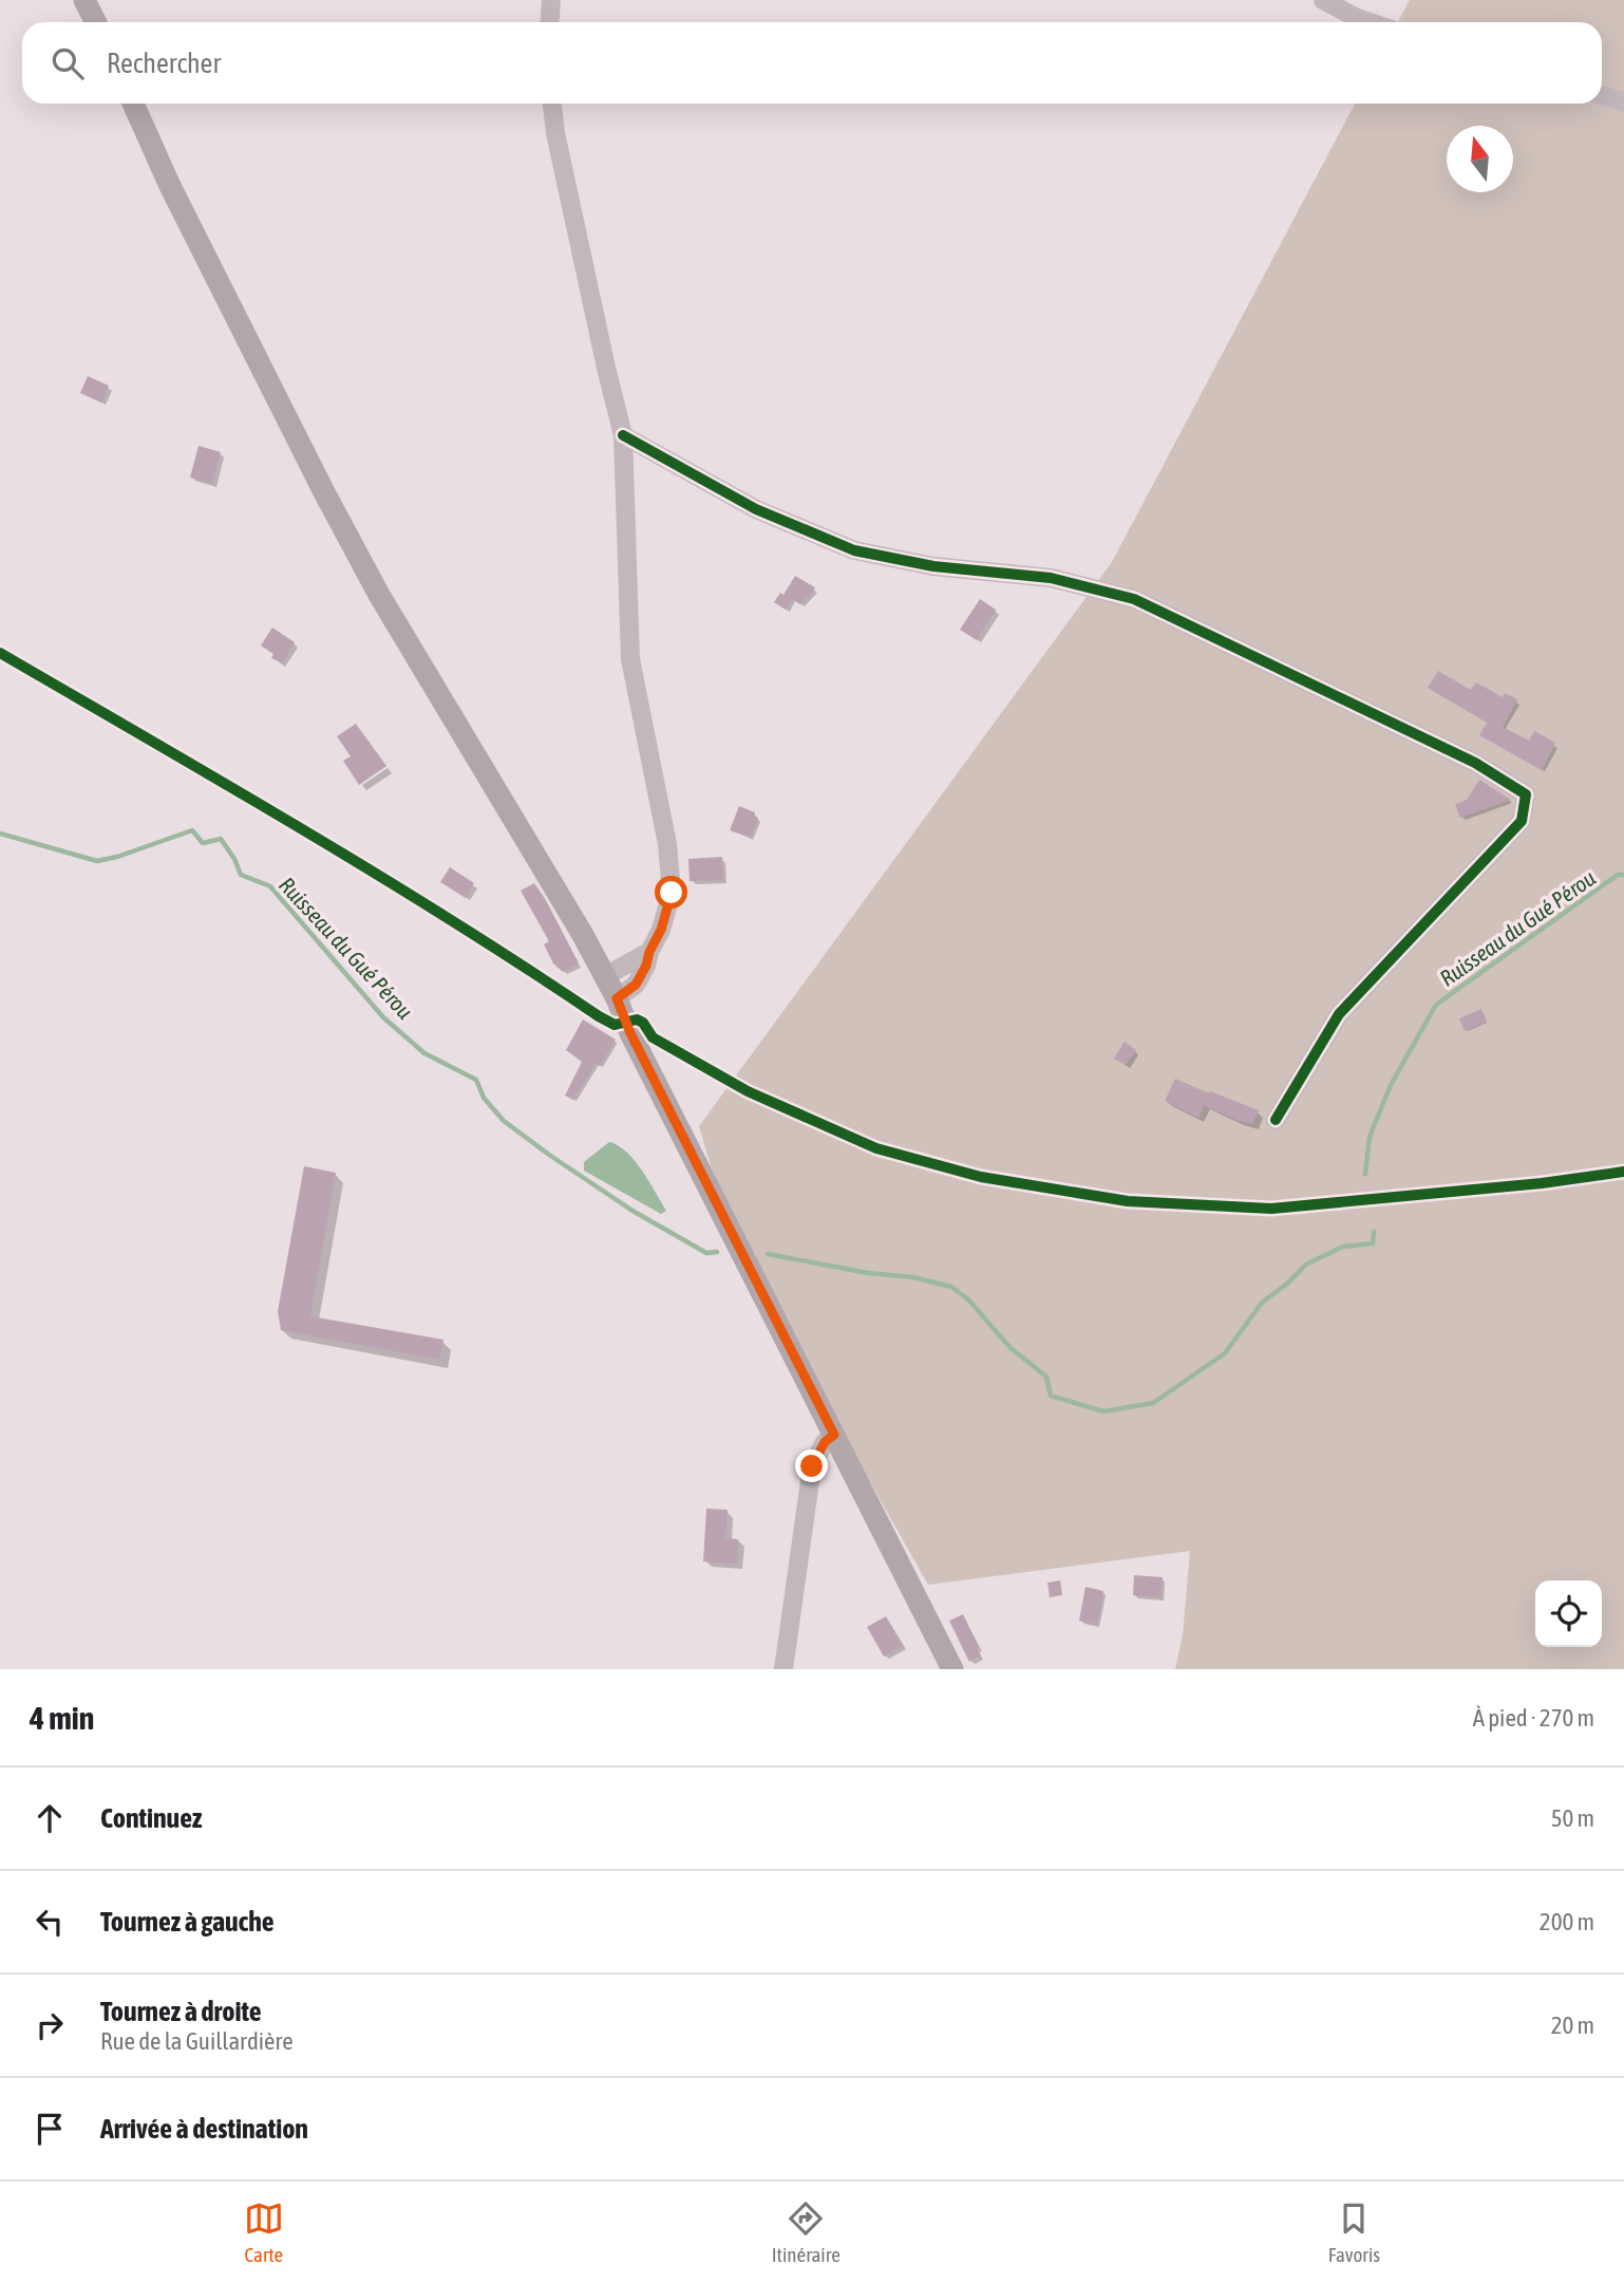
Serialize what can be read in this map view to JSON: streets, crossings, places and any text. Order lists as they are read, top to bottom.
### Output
{
  "water": ["Ruisseau du Gué Pérou"],
  "north": "top",
  "page": {
    "search": "Rechercher",
    "heading": ["4 min", "À pied · 270 m"],
    "list": [
      ["Continuez", "50 m"],
      ["Tournez à gauche", "200 m"],
      ["Tournez à droite", "Rue de la Guillardière", "20 m"],
      "Arrivée à destination"
    ],
    "nav": ["Carte", "Itinéraire", "Favoris"]
  }
}
